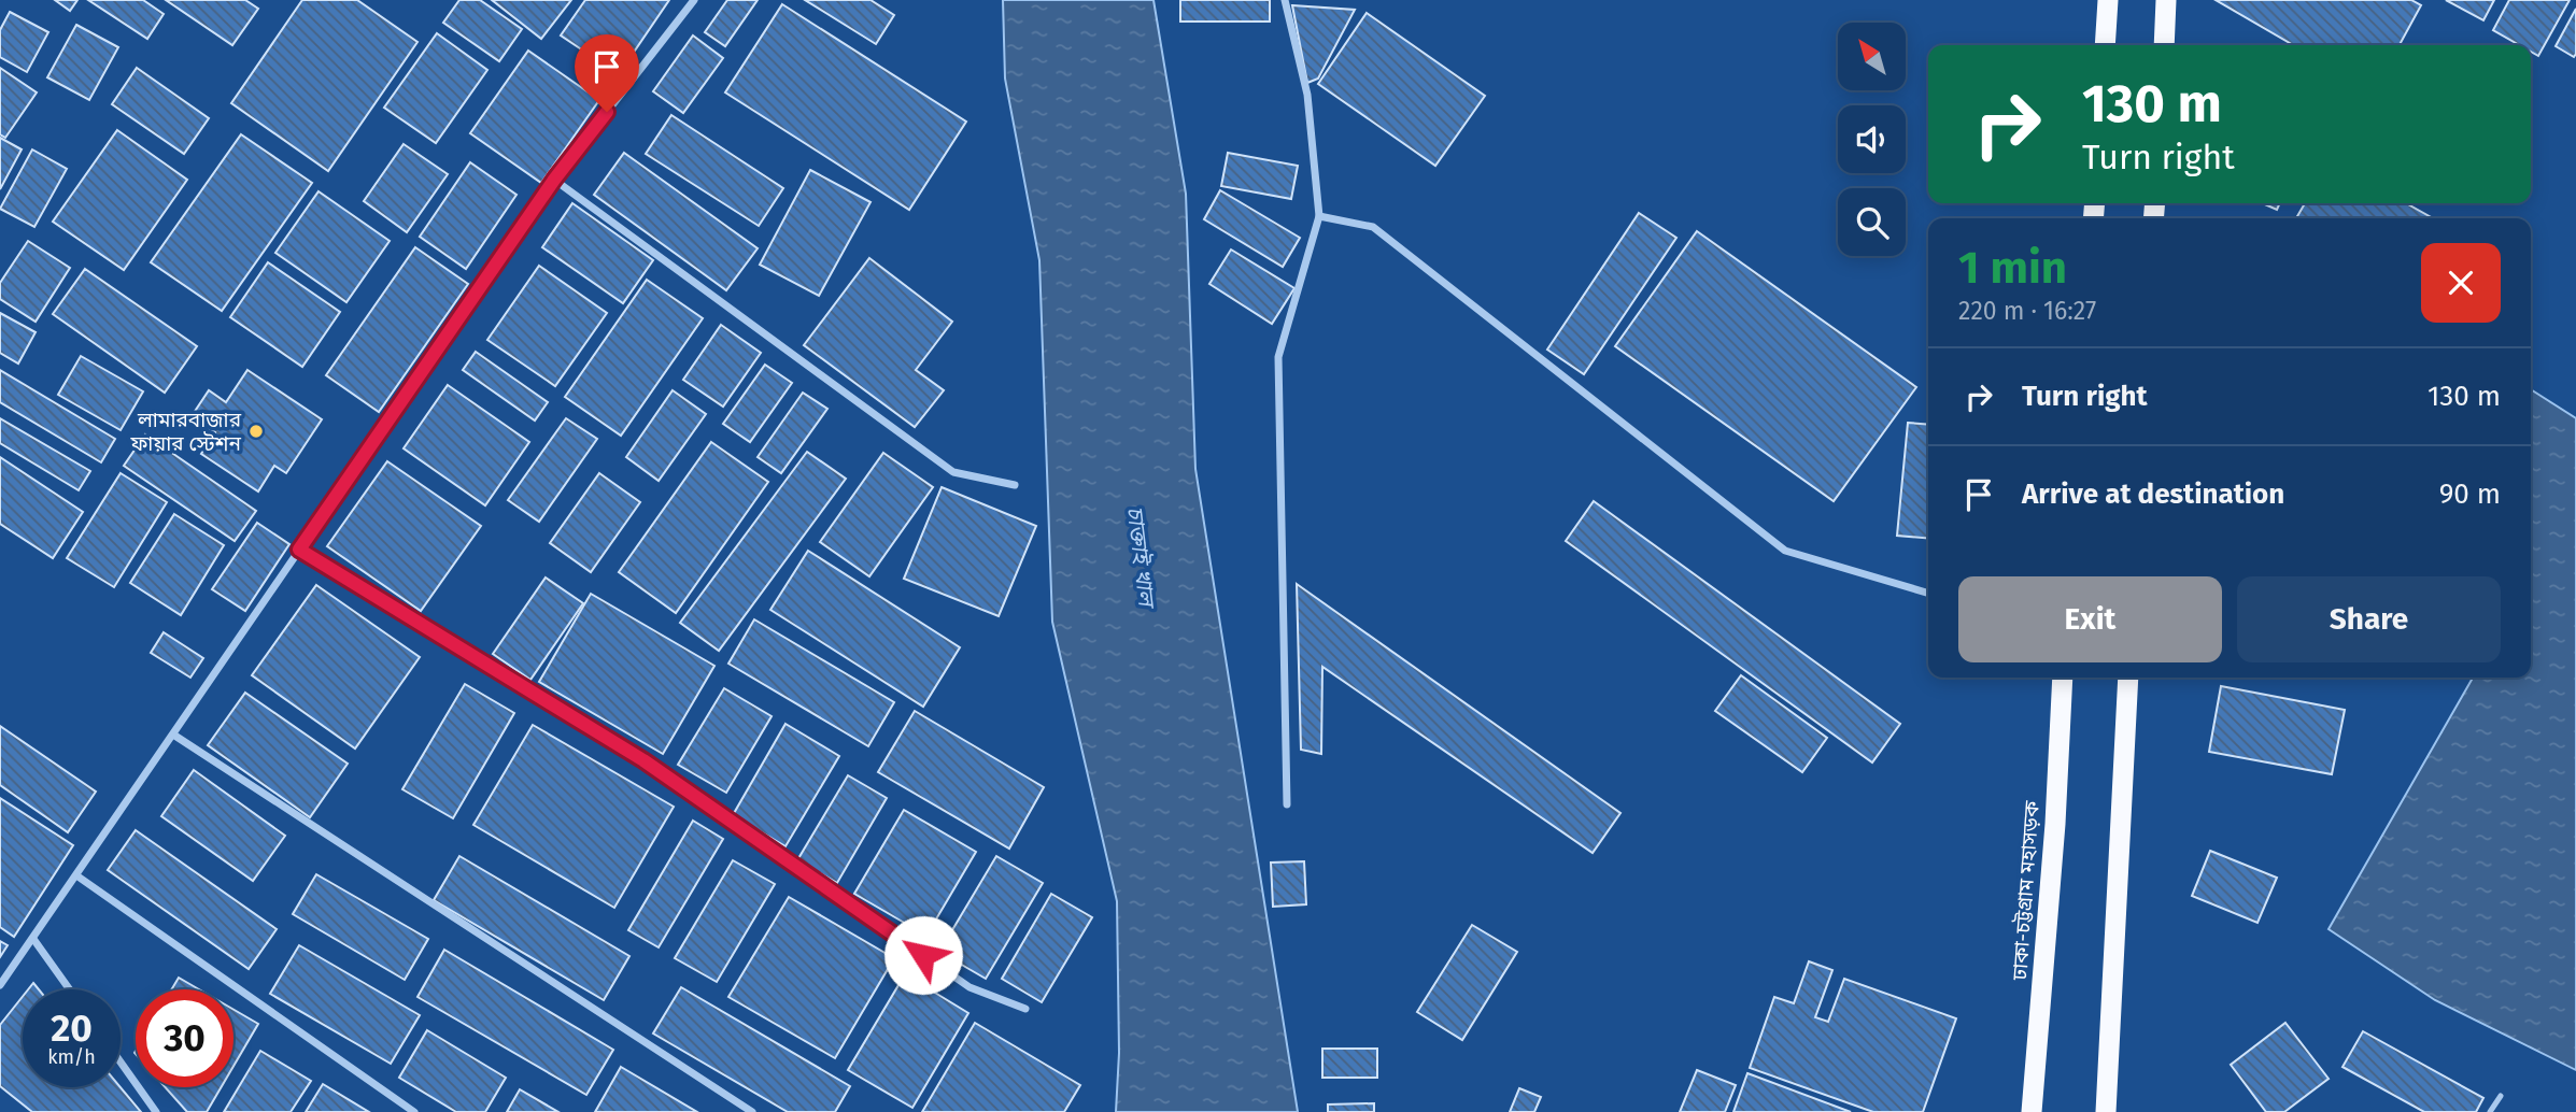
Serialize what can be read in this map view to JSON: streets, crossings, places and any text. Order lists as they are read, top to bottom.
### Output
{
  "streets": {
    "highway": ["ঢাকা-চট্টগ্রাম মহাসড়ক"]
  },
  "water": ["চাক্তাই খাল"],
  "places": ["লামারবাজার ফায়ার স্টেশন"],
  "north": "top left",
  "page": {
    "turn": ["130 m", "Turn right"],
    "heading": ["1 min", "220 m · 16:27"],
    "list": [
      {
        "name": "Turn right",
        "value": "130 m"
      },
      {
        "name": "Arrive at destination",
        "value": "90 m"
      }
    ],
    "buttons": ["Exit", "Share"],
    "speed": "20 km/h",
    "limit": "30"
  }
}
